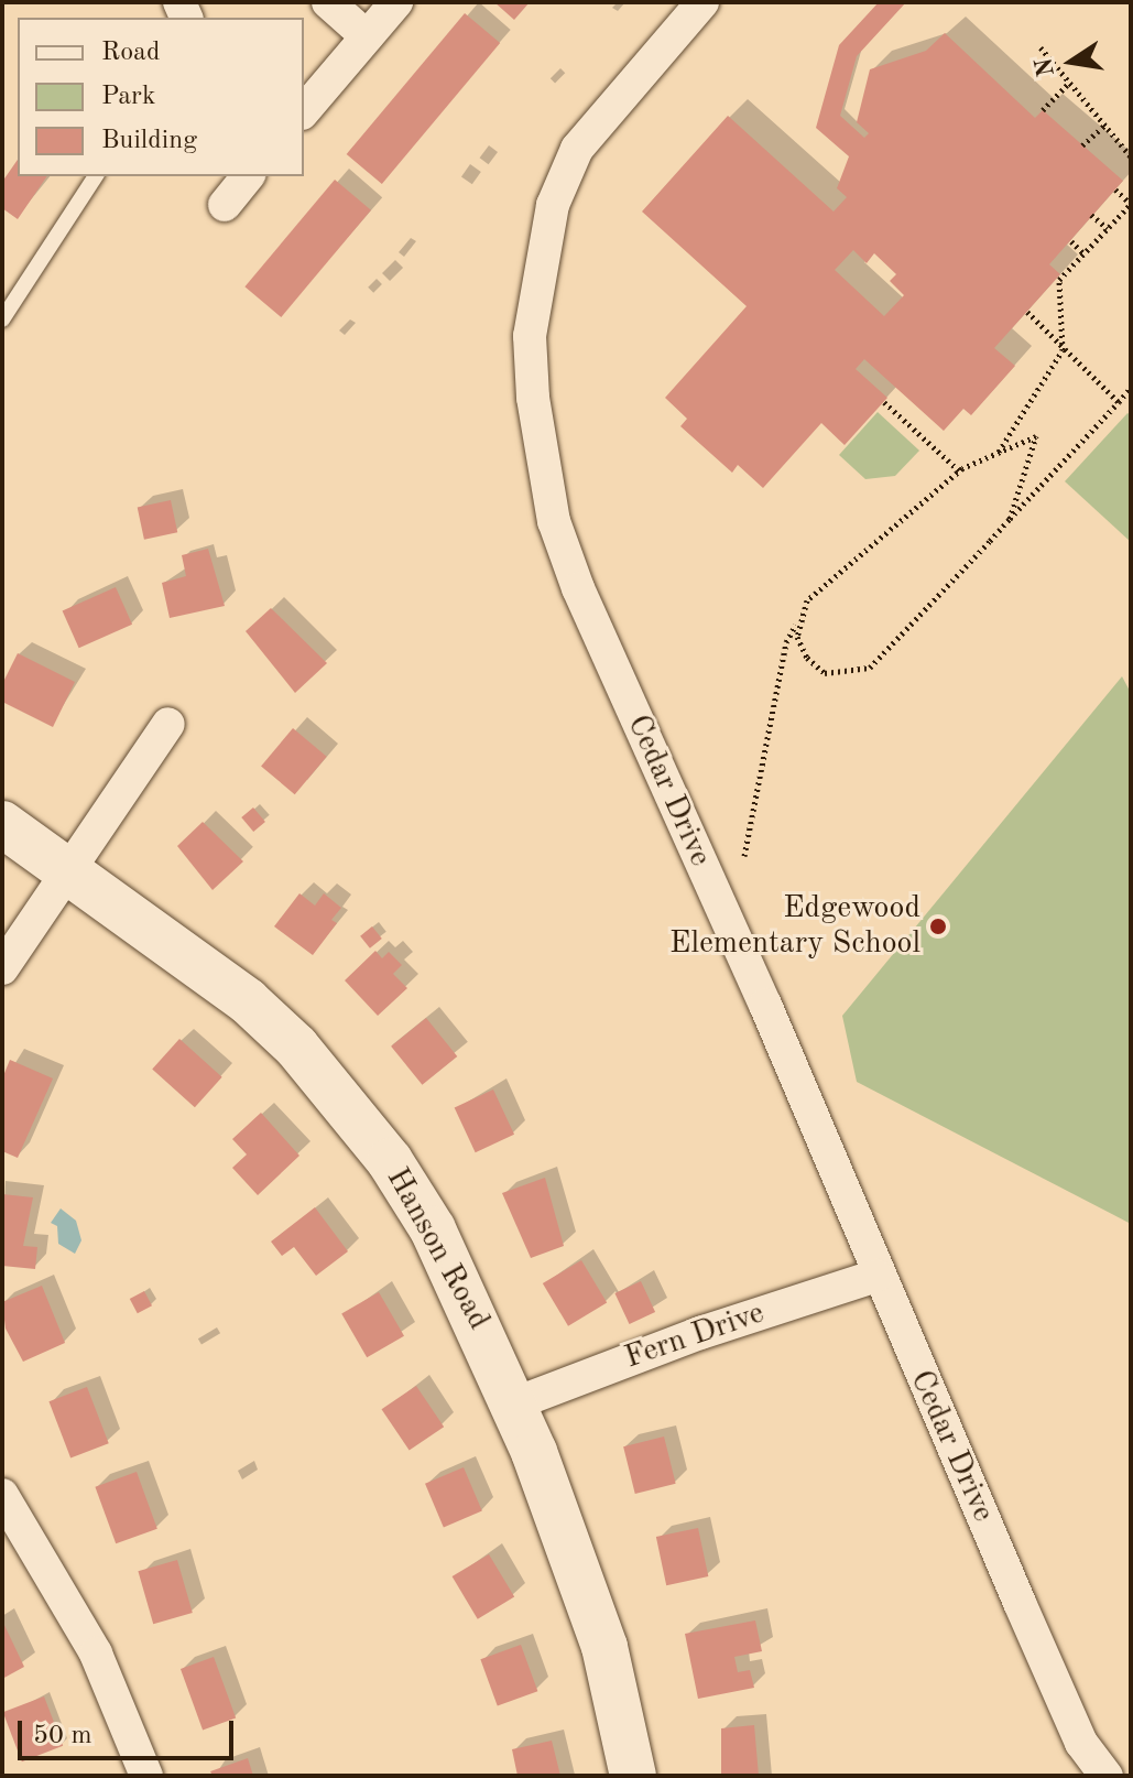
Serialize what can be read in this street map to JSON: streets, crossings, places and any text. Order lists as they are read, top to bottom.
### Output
{
  "streets": {
    "street": ["Cedar Drive", "Hanson Road", "Fern Drive"]
  },
  "crossings": [
    ["Cedar Drive", "Fern Drive"],
    ["Hanson Road", "Fern Drive"]
  ],
  "places": ["Edgewood Elementary School"],
  "legend": ["Road", "Park", "Building"],
  "scale_bar": "50 m",
  "north": "left"
}
